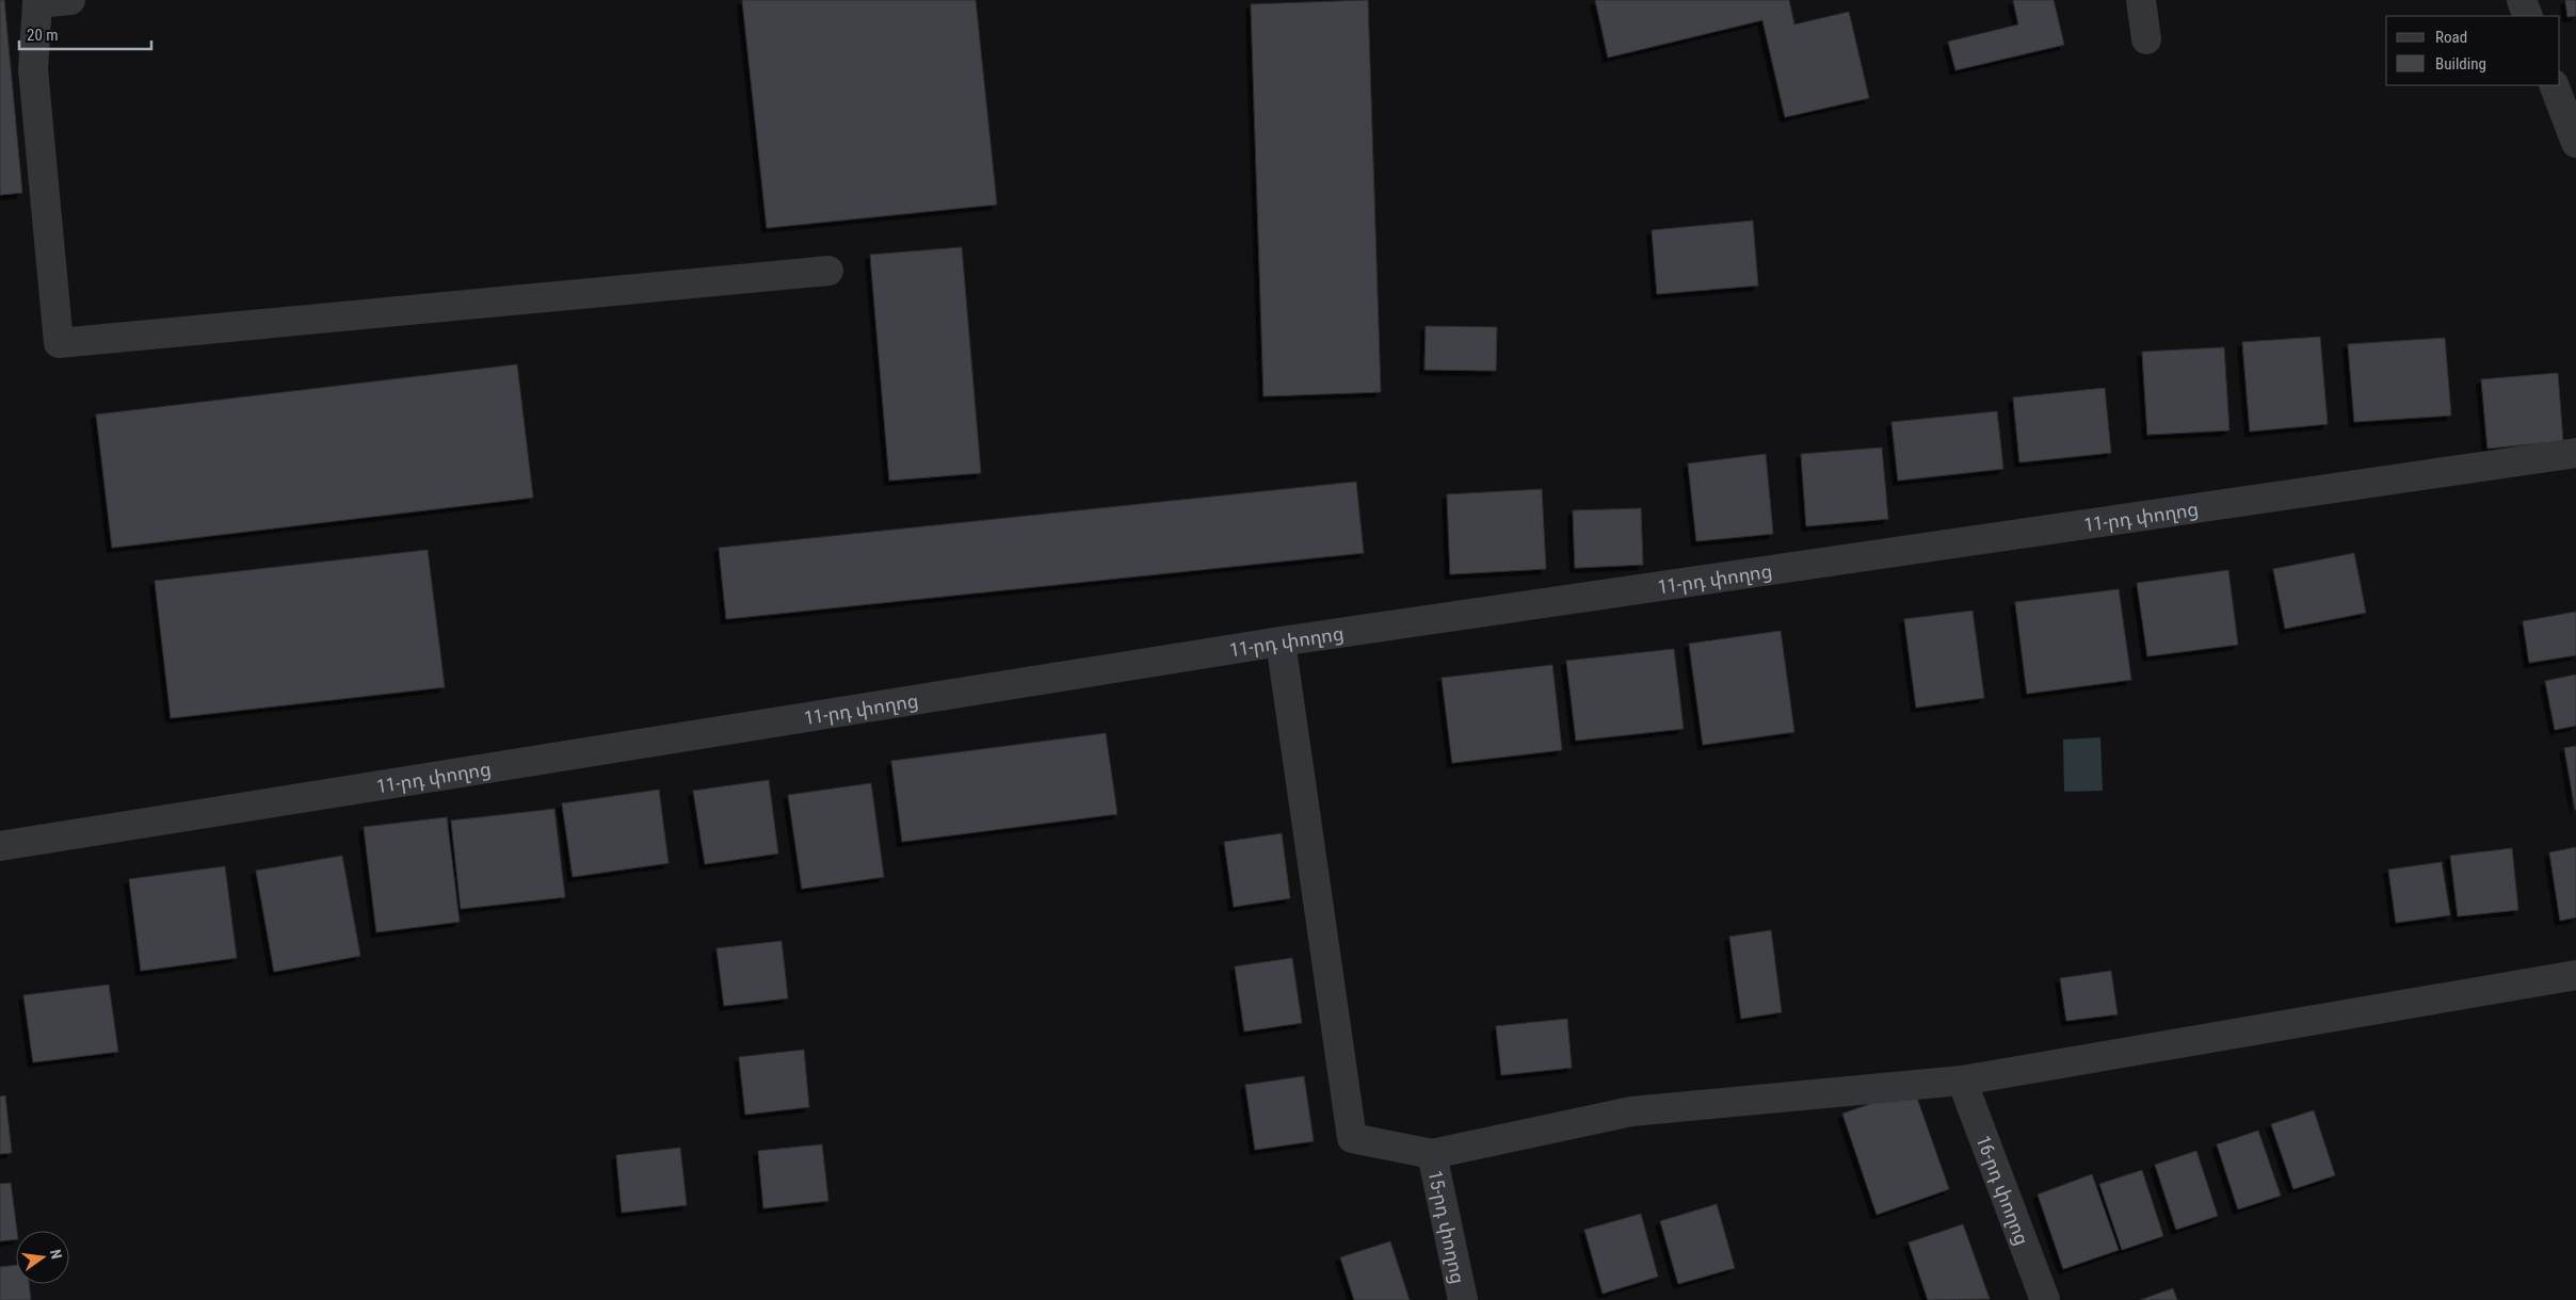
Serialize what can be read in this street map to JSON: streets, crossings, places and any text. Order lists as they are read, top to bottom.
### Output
{
  "streets": {
    "street": ["11-րդ փողոց", "16-րդ փողոց", "15-րդ փողոց"]
  },
  "legend": ["Road", "Building"],
  "scale_bar": "20 m",
  "north": "right"
}
